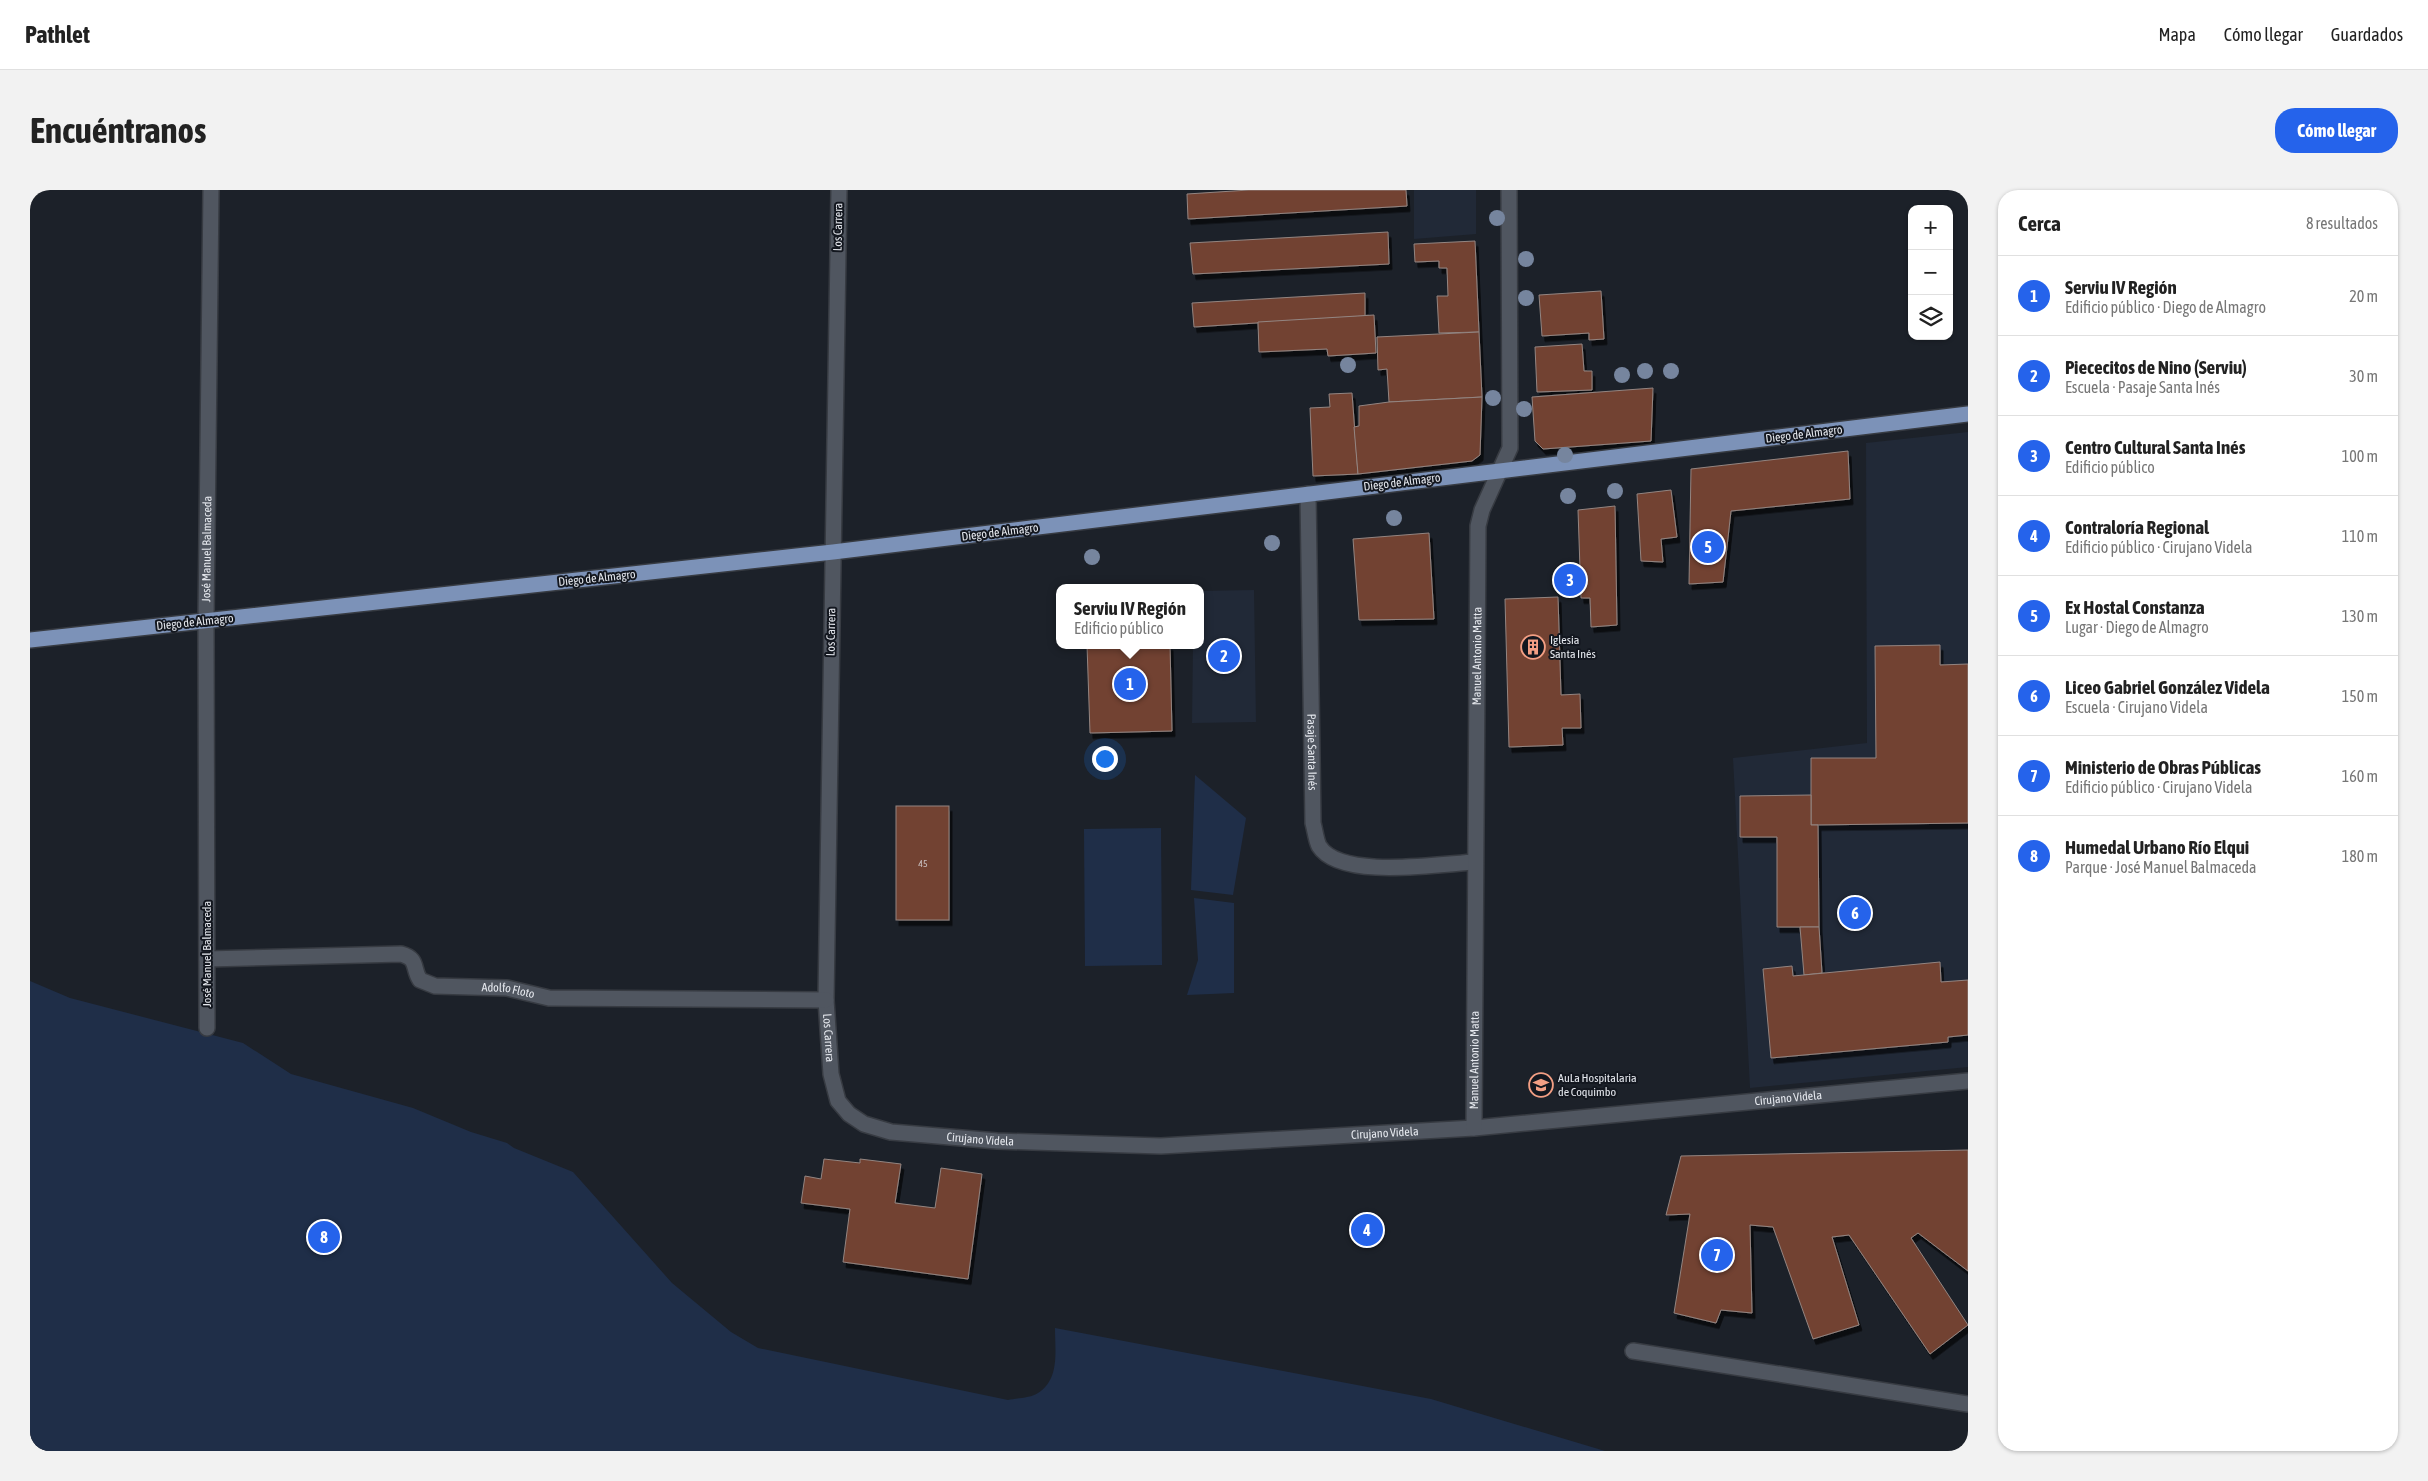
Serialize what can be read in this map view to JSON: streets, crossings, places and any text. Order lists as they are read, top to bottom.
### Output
{
  "streets": {
    "main road": ["Diego de Almagro"],
    "street": [
      "Los Carrera",
      "José Manuel Balmaceda",
      "Manuel Antonio Matta",
      "Pasaje Santa Inés",
      "Adolfo Floto",
      "Cirujano Videla"
    ]
  },
  "crossings": [
    ["Los Carrera", "Diego de Almagro"],
    ["Los Carrera", "Adolfo Floto"],
    ["Los Carrera", "Cirujano Videla"],
    ["Diego de Almagro", "José Manuel Balmaceda"],
    ["Diego de Almagro", "Manuel Antonio Matta"],
    ["Diego de Almagro", "Pasaje Santa Inés"],
    ["José Manuel Balmaceda", "Adolfo Floto"],
    ["Manuel Antonio Matta", "Pasaje Santa Inés"],
    ["Manuel Antonio Matta", "Cirujano Videla"]
  ],
  "places": {
    "building": ["Iglesia Santa Inés"],
    "school or university": ["AuLa Hospitalaria de Coquimbo"]
  },
  "house_numbers": ["45"],
  "page": {
    "header": "Pathlet",
    "nav": ["Mapa", "Cómo llegar", "Guardados"],
    "buttons": "Cómo llegar",
    "title": "Encuéntranos",
    "heading": ["Cerca", "8 resultados"],
    "map_buttons": ["+", "−"],
    "list": [
      {
        "mark": "1",
        "name": "Serviu IV Región",
        "note": "Edificio público · Diego de Almagro",
        "value": "20 m"
      },
      {
        "mark": "2",
        "name": "Piececitos de Nino (Serviu)",
        "note": "Escuela · Pasaje Santa Inés",
        "value": "30 m"
      },
      {
        "mark": "3",
        "name": "Centro Cultural Santa Inés",
        "note": "Edificio público",
        "value": "100 m"
      },
      {
        "mark": "4",
        "name": "Contraloría Regional",
        "note": "Edificio público · Cirujano Videla",
        "value": "110 m"
      },
      {
        "mark": "5",
        "name": "Ex Hostal Constanza",
        "note": "Lugar · Diego de Almagro",
        "value": "130 m"
      },
      {
        "mark": "6",
        "name": "Liceo Gabriel González Videla",
        "note": "Escuela · Cirujano Videla",
        "value": "150 m"
      },
      {
        "mark": "7",
        "name": "Ministerio de Obras Públicas",
        "note": "Edificio público · Cirujano Videla",
        "value": "160 m"
      },
      {
        "mark": "8",
        "name": "Humedal Urbano Río Elqui",
        "note": "Parque · José Manuel Balmaceda",
        "value": "180 m"
      }
    ],
    "pins": [
      "5",
      "3",
      "2",
      "1",
      "6",
      "4",
      "8",
      "7"
    ],
    "popup": ["Serviu IV Región", "Edificio público"]
  }
}
